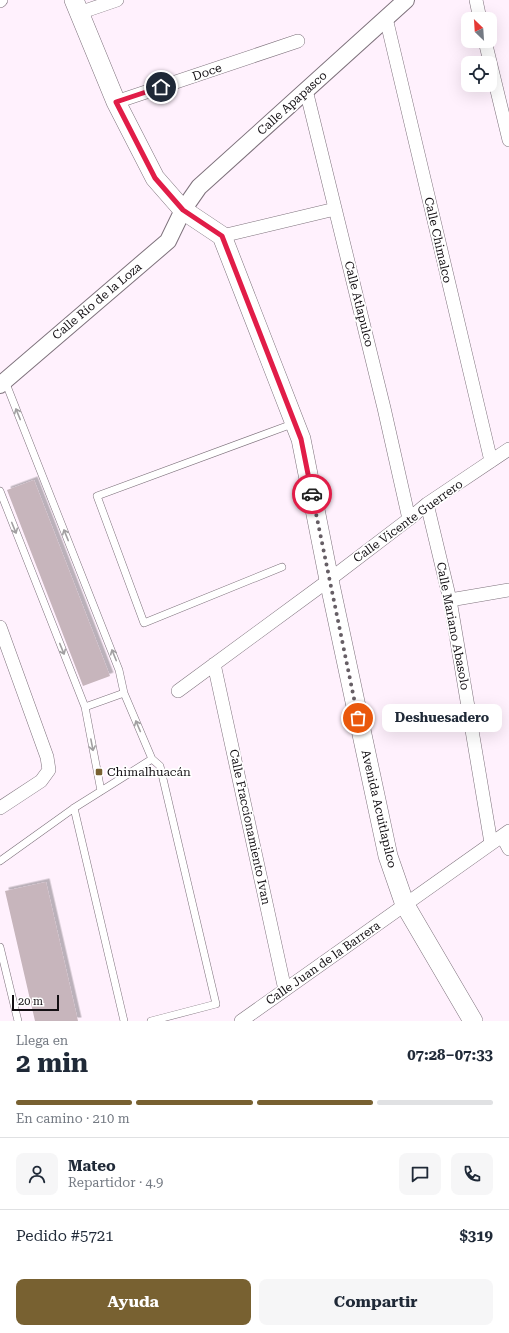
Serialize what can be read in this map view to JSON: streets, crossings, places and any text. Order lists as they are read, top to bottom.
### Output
{
  "streets": {
    "main road": ["Avenida Acuitlapilco"],
    "street": [
      "Doce",
      "Calle Apapasco",
      "Calle Chimalco",
      "Calle Río de la Loza",
      "Calle Atlapulco",
      "Calle Vicente Guerrero",
      "Calle Mariano Abasolo",
      "Calle Fraccionamiento Ivan",
      "Calle Juan de la Barrera"
    ]
  },
  "crossings": [
    ["Calle Apapasco", "Calle Chimalco"],
    ["Calle Apapasco", "Calle Río de la Loza"],
    ["Calle Apapasco", "Calle Atlapulco"],
    ["Calle Chimalco", "Calle Vicente Guerrero"],
    ["Calle Atlapulco", "Calle Vicente Guerrero"],
    ["Calle Vicente Guerrero", "Calle Mariano Abasolo"],
    ["Calle Vicente Guerrero", "Avenida Acuitlapilco"],
    ["Calle Vicente Guerrero", "Calle Fraccionamiento Ivan"],
    ["Calle Mariano Abasolo", "Calle Juan de la Barrera"],
    ["Avenida Acuitlapilco", "Calle Juan de la Barrera"],
    ["Calle Fraccionamiento Ivan", "Calle Juan de la Barrera"]
  ],
  "places": {
    "other": ["Deshuesadero"],
    "transit": ["Chimalhuacán"]
  },
  "scale_bar": "20 m",
  "north": "top left",
  "page": {
    "bubble": "Deshuesadero",
    "scale": "20 m",
    "heading": ["2 min", "Llega en", "07:28–07:33"],
    "panel": [
      "Mateo",
      "Repartidor · 4.9",
      "Pedido #5721",
      "$319"
    ],
    "bar": "En camino · 210 m",
    "buttons": ["Ayuda", "Compartir"]
  }
}
